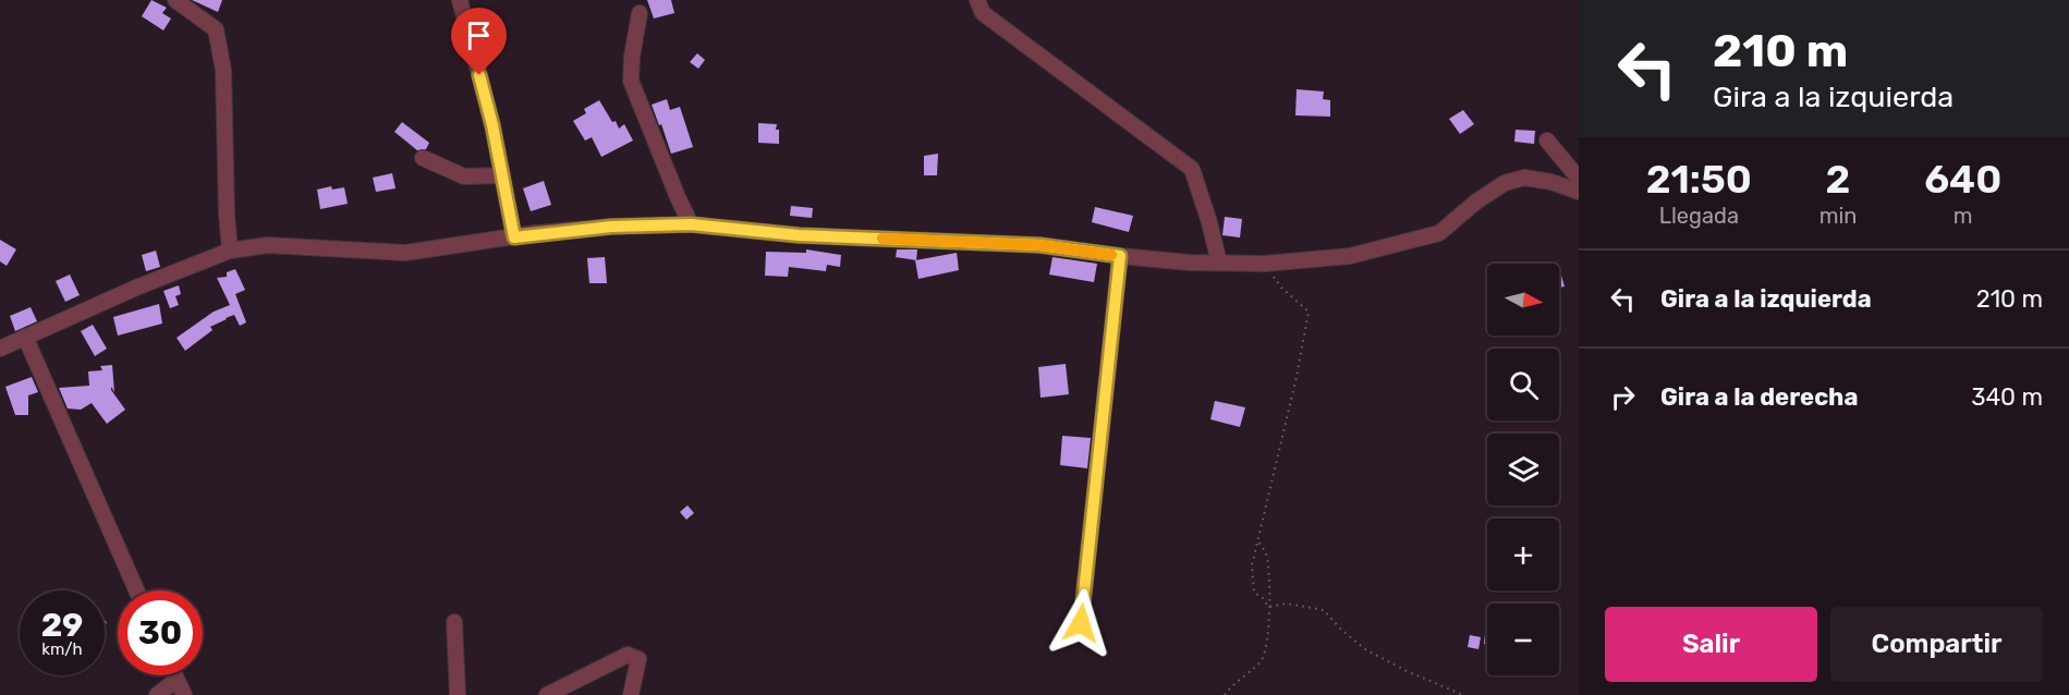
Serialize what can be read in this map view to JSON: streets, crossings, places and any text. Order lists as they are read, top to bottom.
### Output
{
  "north": "right",
  "page": {
    "turn": ["210 m", "Gira a la izquierda"],
    "eta": [
      "21:50",
      "Llegada",
      "2",
      "min",
      "640",
      "m"
    ],
    "list": [
      {
        "name": "Gira a la izquierda",
        "value": "210 m"
      },
      {
        "name": "Gira a la derecha",
        "value": "340 m"
      }
    ],
    "map_buttons": ["+", "−"],
    "speed": "29 km/h",
    "limit": "30",
    "buttons": ["Salir", "Compartir"]
  }
}
